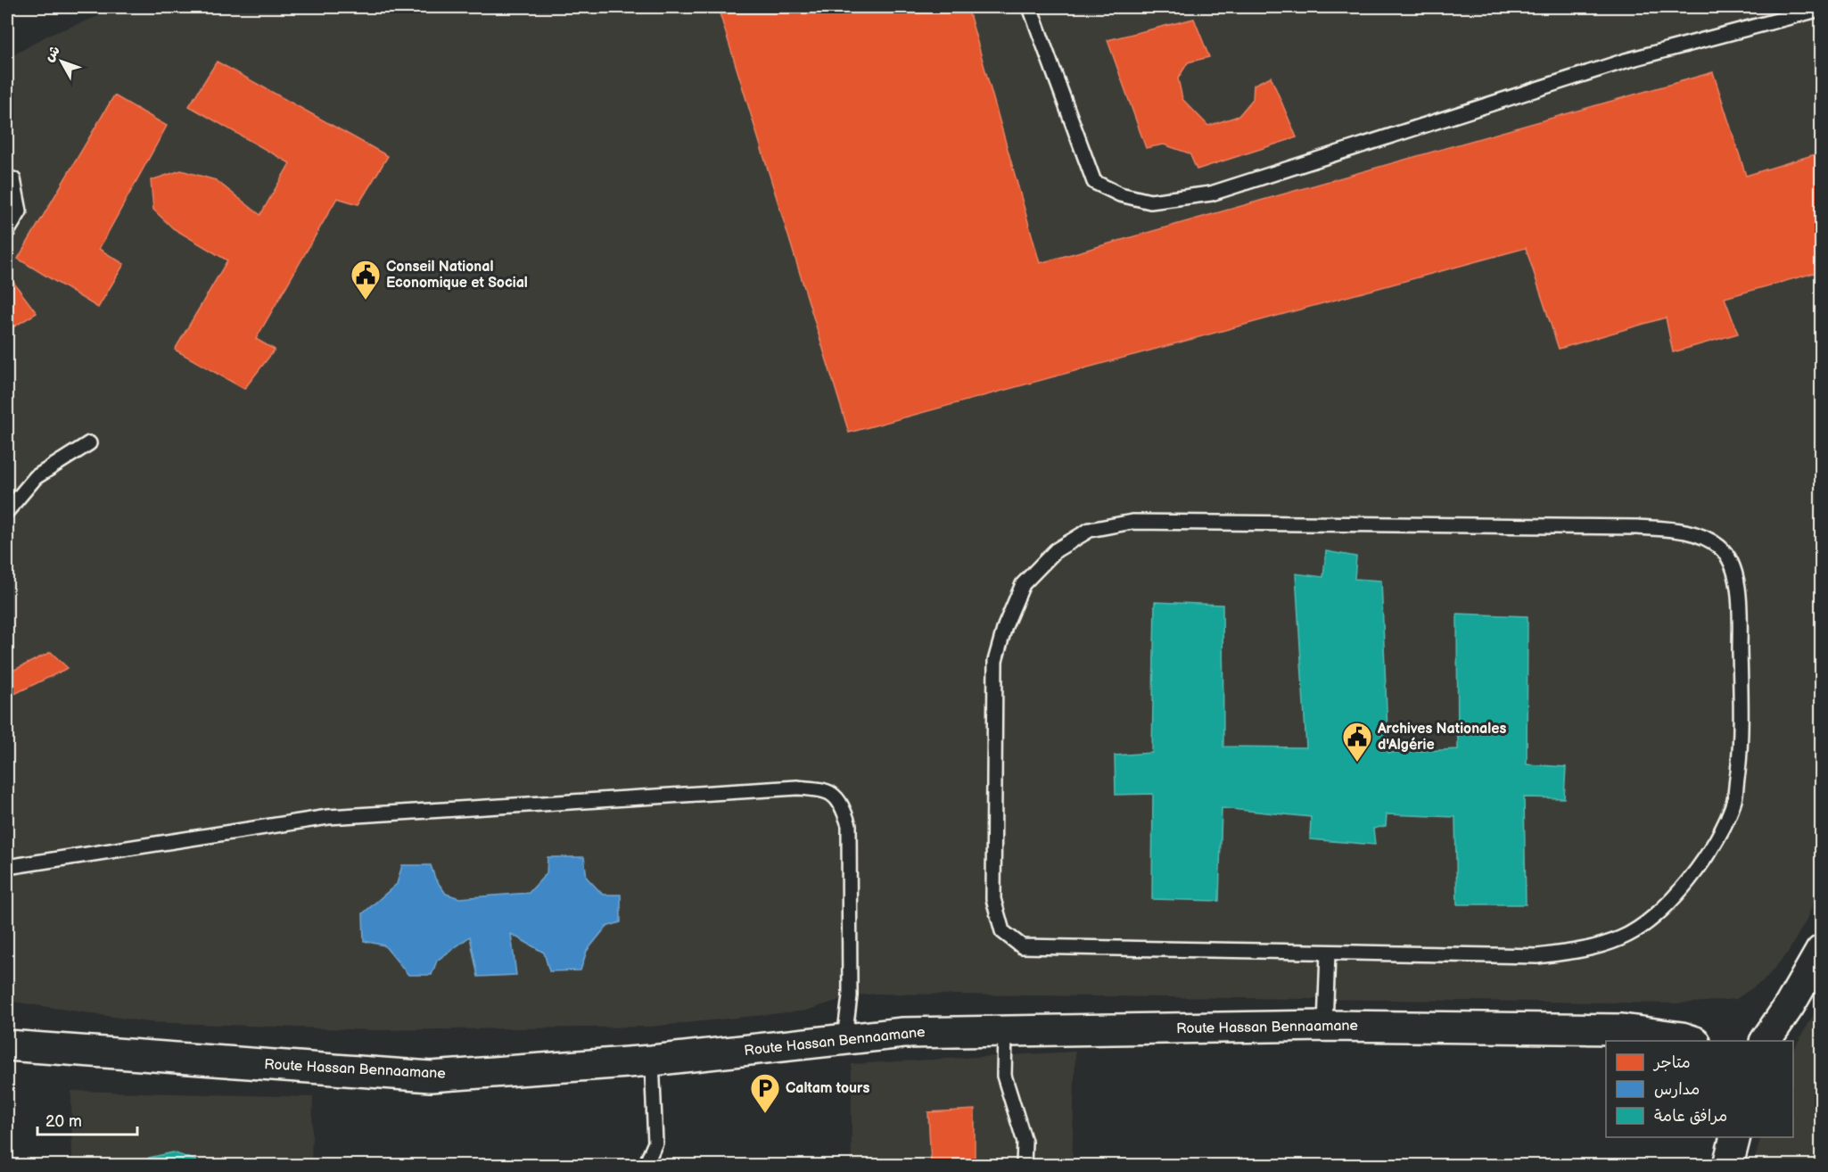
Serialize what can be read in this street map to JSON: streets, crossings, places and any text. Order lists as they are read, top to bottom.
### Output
{
  "streets": {
    "main road": ["Route Hassan Bennaamane"]
  },
  "places": {
    "public building": ["Conseil National Economique et Social", "Archives Nationales d'Algérie"],
    "parking": ["Caltam tours"]
  },
  "legend": ["متاجر", "مدارس", "مرافق عامة"],
  "scale_bar": "20 m",
  "north": "top left"
}
